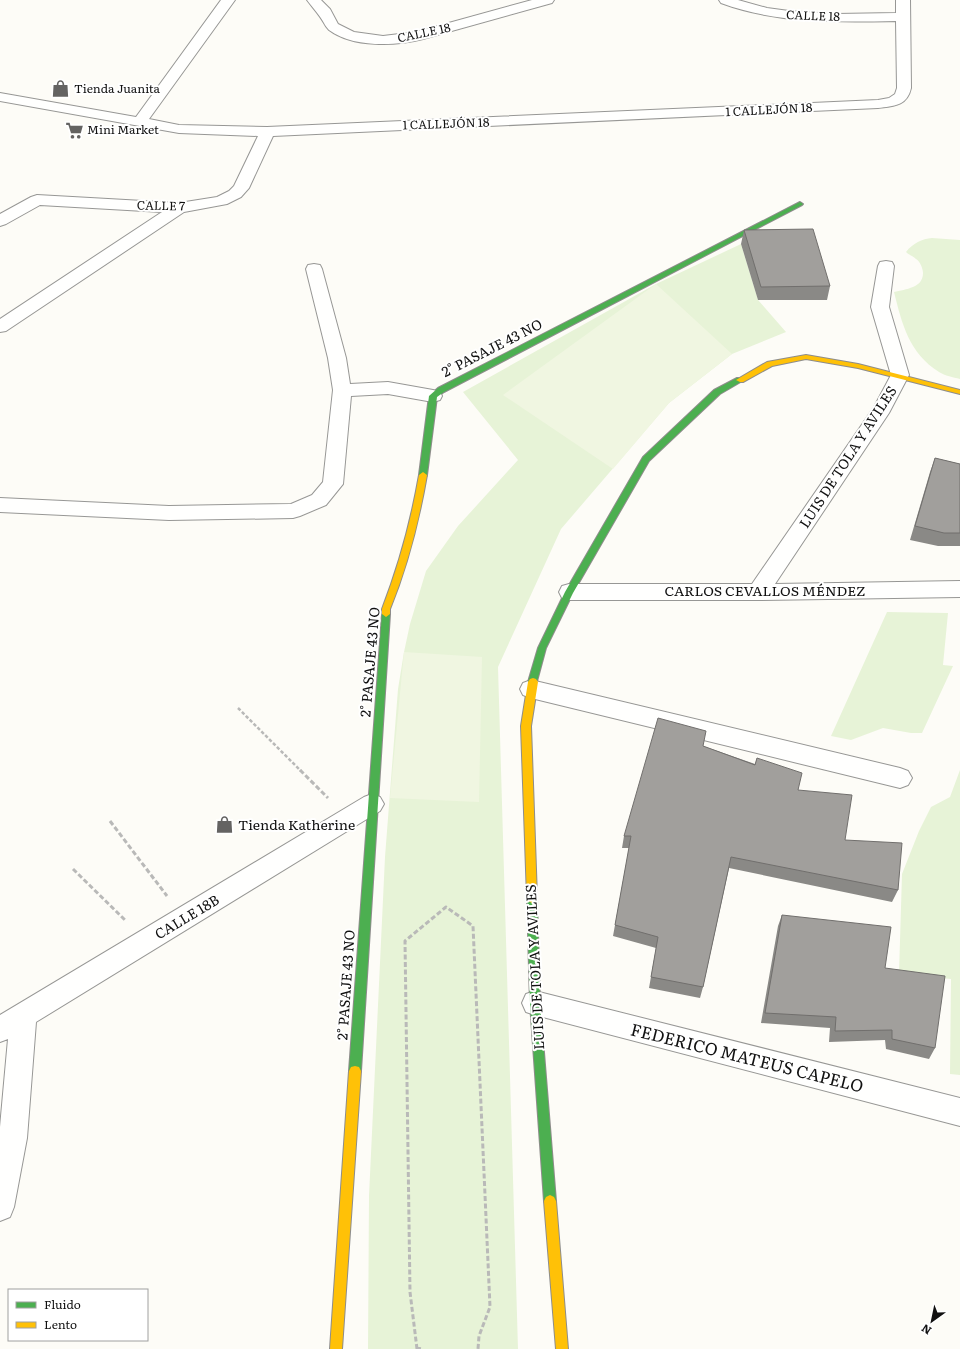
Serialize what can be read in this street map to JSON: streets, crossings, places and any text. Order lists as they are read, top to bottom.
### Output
{
  "streets": {
    "street": [
      "CALLE 18",
      "1 CALLEJÓN 18",
      "CALLE 7",
      "2° PASAJE 43 NO",
      "LUIS DE TOLA Y AVILES",
      "CARLOS CEVALLOS MÉNDEZ",
      "CALLE 18B",
      "FEDERICO MATEUS CAPELO"
    ]
  },
  "crossings": [
    ["CALLE 18", "1 CALLEJÓN 18"],
    ["1 CALLEJÓN 18", "CALLE 7"],
    ["2° PASAJE 43 NO", "CALLE 18B"],
    ["LUIS DE TOLA Y AVILES", "CARLOS CEVALLOS MÉNDEZ"],
    ["LUIS DE TOLA Y AVILES", "FEDERICO MATEUS CAPELO"]
  ],
  "places": {
    "shop": ["Tienda Juanita", "Tienda Katherine"],
    "supermarket": ["Mini Market"]
  },
  "legend": ["Fluido", "Lento"],
  "north": "bottom left"
}
